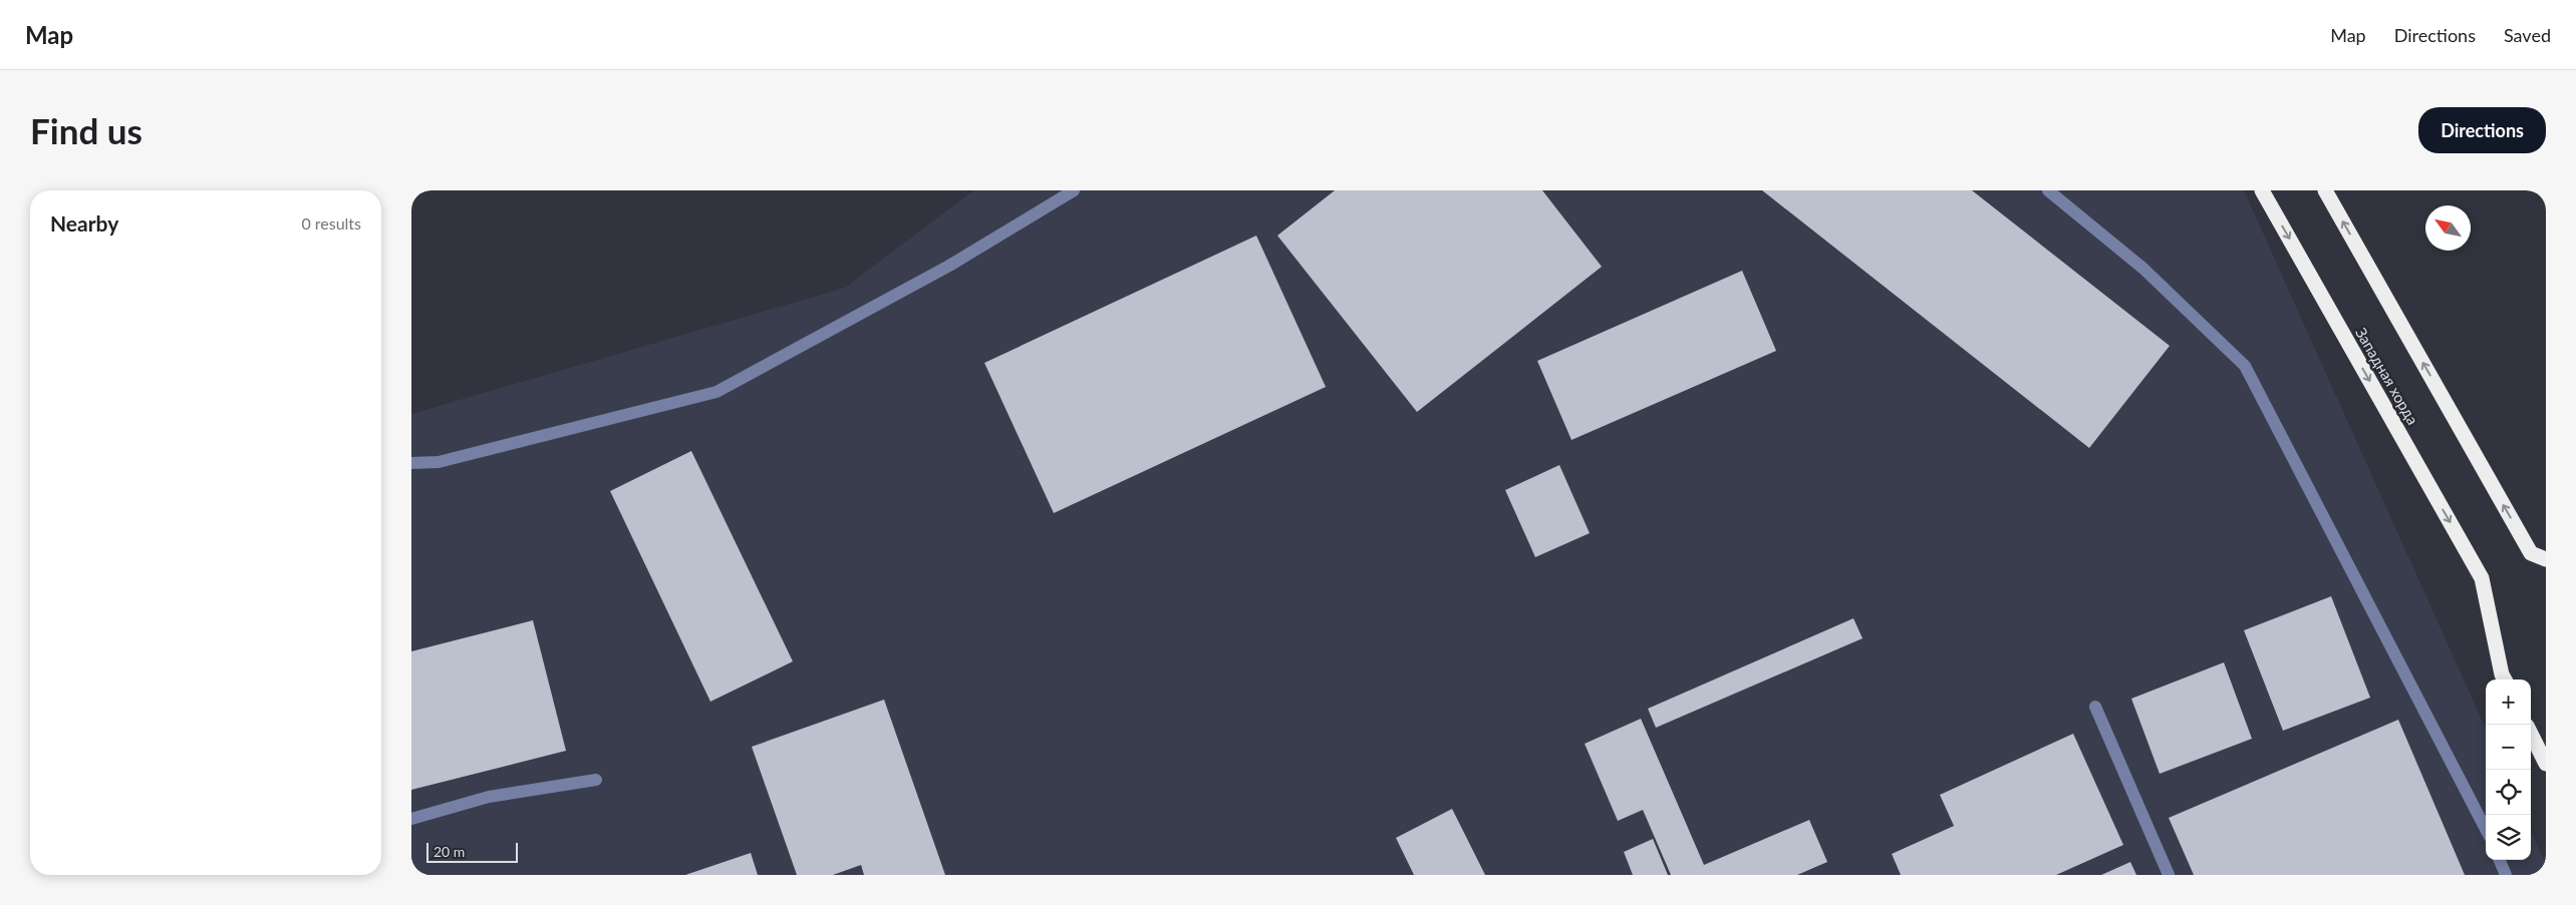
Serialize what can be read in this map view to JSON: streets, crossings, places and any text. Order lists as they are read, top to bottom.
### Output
{
  "streets": {
    "highway": ["Западная хорда"]
  },
  "scale_bar": "20 m",
  "north": "top left",
  "page": {
    "header": "Map",
    "nav": ["Map", "Directions", "Saved"],
    "buttons": "Directions",
    "title": "Find us",
    "heading": ["Nearby", "0 results"],
    "map_buttons": ["+", "−"],
    "scale": "20 m"
  }
}
